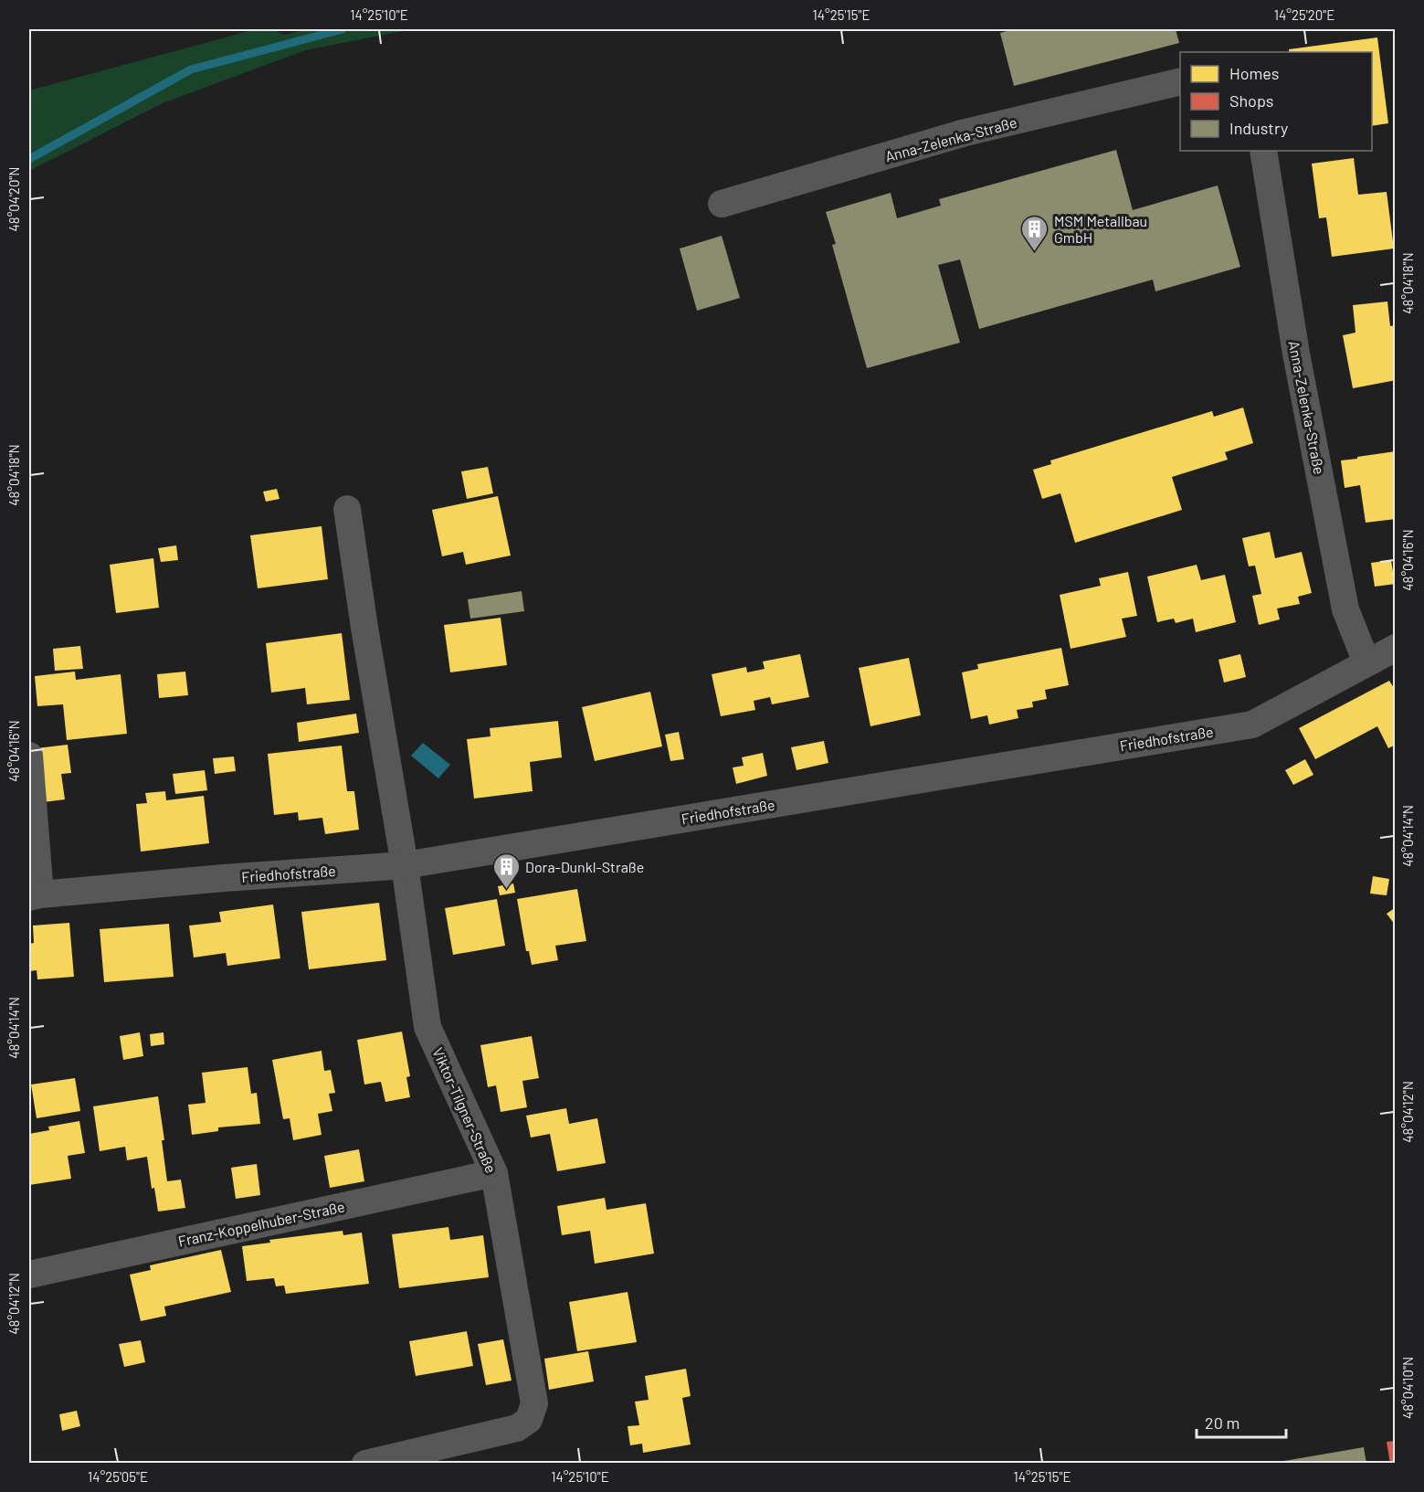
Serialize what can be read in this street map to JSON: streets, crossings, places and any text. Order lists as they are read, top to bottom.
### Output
{
  "streets": {
    "street": [
      "Anna-Zelenka-Straße",
      "Friedhofstraße",
      "Viktor-Tilgner-Straße",
      "Franz-Koppelhuber-Straße"
    ]
  },
  "crossings": [
    ["Anna-Zelenka-Straße", "Friedhofstraße"],
    ["Friedhofstraße", "Viktor-Tilgner-Straße"],
    ["Viktor-Tilgner-Straße", "Franz-Koppelhuber-Straße"]
  ],
  "places": {
    "building": ["MSM Metallbau GmbH", "Dora-Dunkl-Straße"]
  },
  "legend": ["Homes", "Shops", "Industry"],
  "scale_bar": "20 m",
  "coordinates": [
    "14°25'10\"E",
    "14°25'15\"E",
    "14°25'20\"E",
    "48°04'20\"N",
    "48°04'18\"N",
    "48°04'16\"N",
    "48°04'14\"N",
    "48°04'12\"N",
    "48°04'10\"N",
    "14°25'05\"E"
  ]
}
